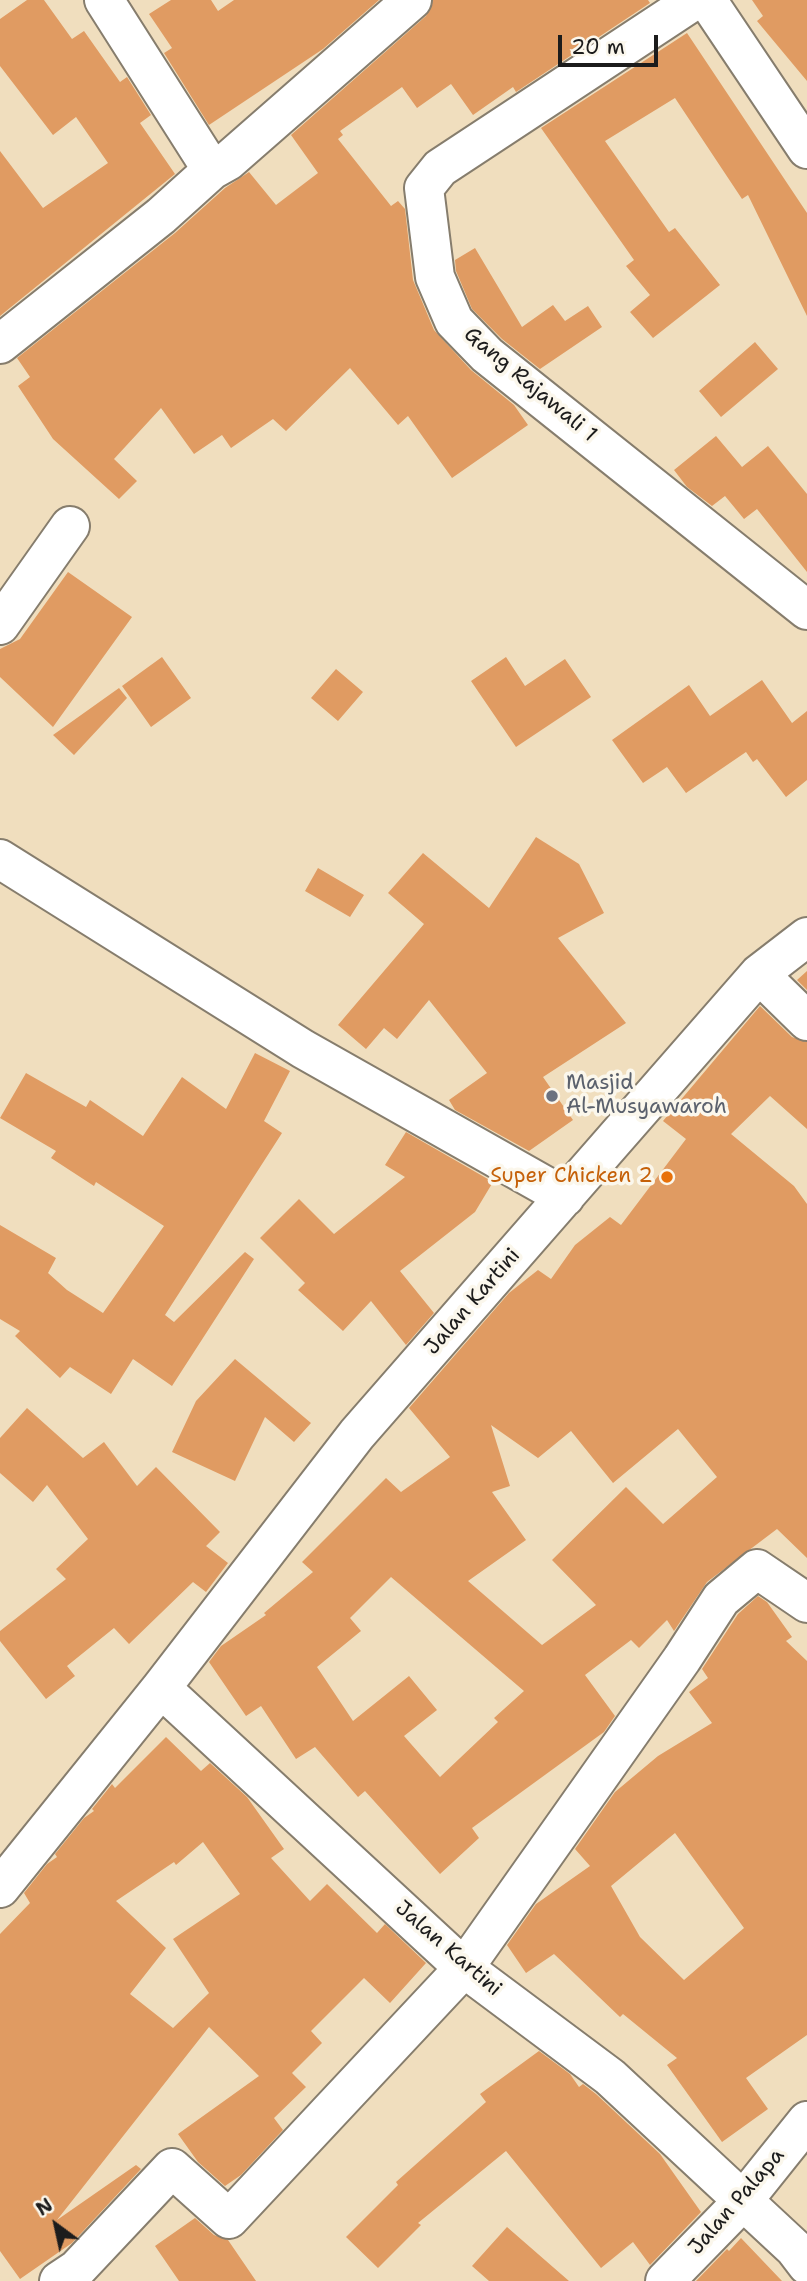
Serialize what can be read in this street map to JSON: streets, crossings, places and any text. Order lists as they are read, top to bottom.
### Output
{
  "streets": {
    "street": ["Gang Rajawali 1", "Jalan Kartini", "Jalan Palapa"]
  },
  "crossings": [
    ["Jalan Kartini", "Jalan Palapa"]
  ],
  "places": ["Masjid Al-Musyawaroh", "Super Chicken 2"],
  "scale_bar": "20 m",
  "north": "top left"
}
